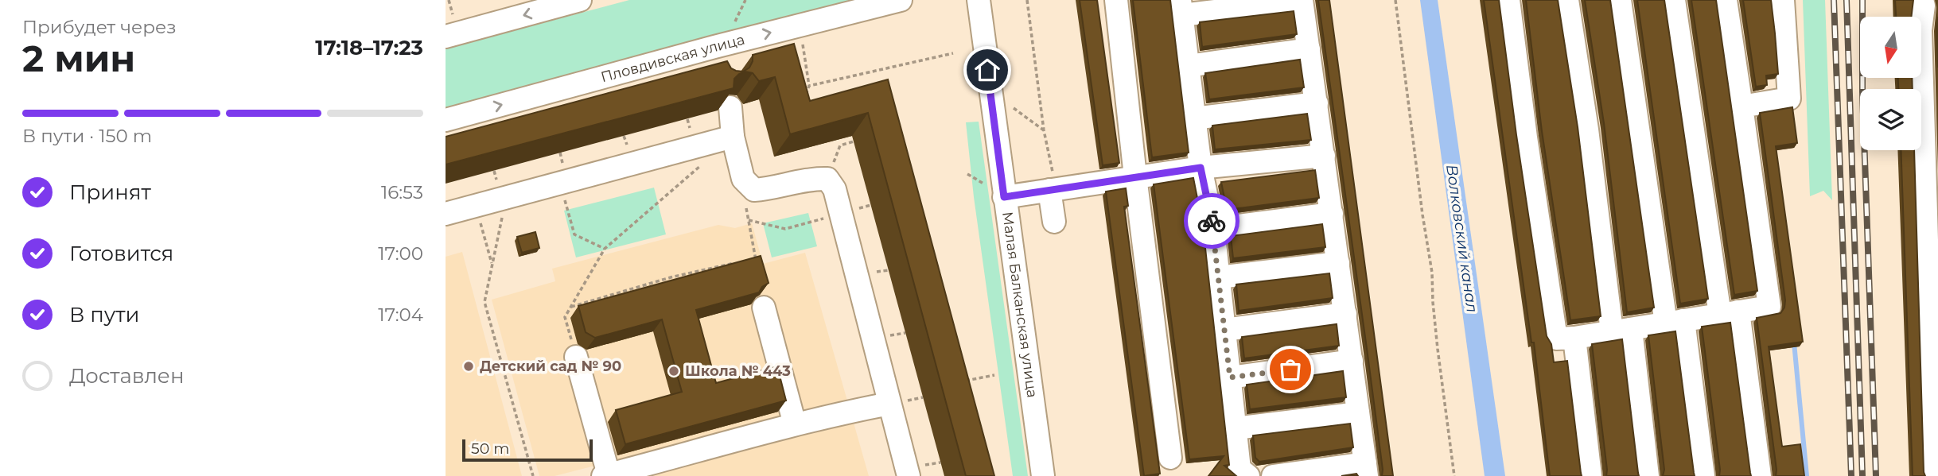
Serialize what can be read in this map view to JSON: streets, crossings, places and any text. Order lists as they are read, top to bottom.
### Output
{
  "streets": {
    "street": ["Пловдивская улица", "Малая Балканская улица"]
  },
  "water": ["Волковский канал"],
  "places": ["Детский сад № 90", "Школа № 443"],
  "scale_bar": "50 m",
  "north": "bottom",
  "page": {
    "heading": ["2 мин", "Прибудет через", "17:18–17:23"],
    "bar": "В пути · 150 m",
    "list": [
      ["Принят", "16:53"],
      ["Готовится", "17:00"],
      ["В пути", "17:04"],
      "Доставлен"
    ],
    "scale": "50 m"
  }
}
